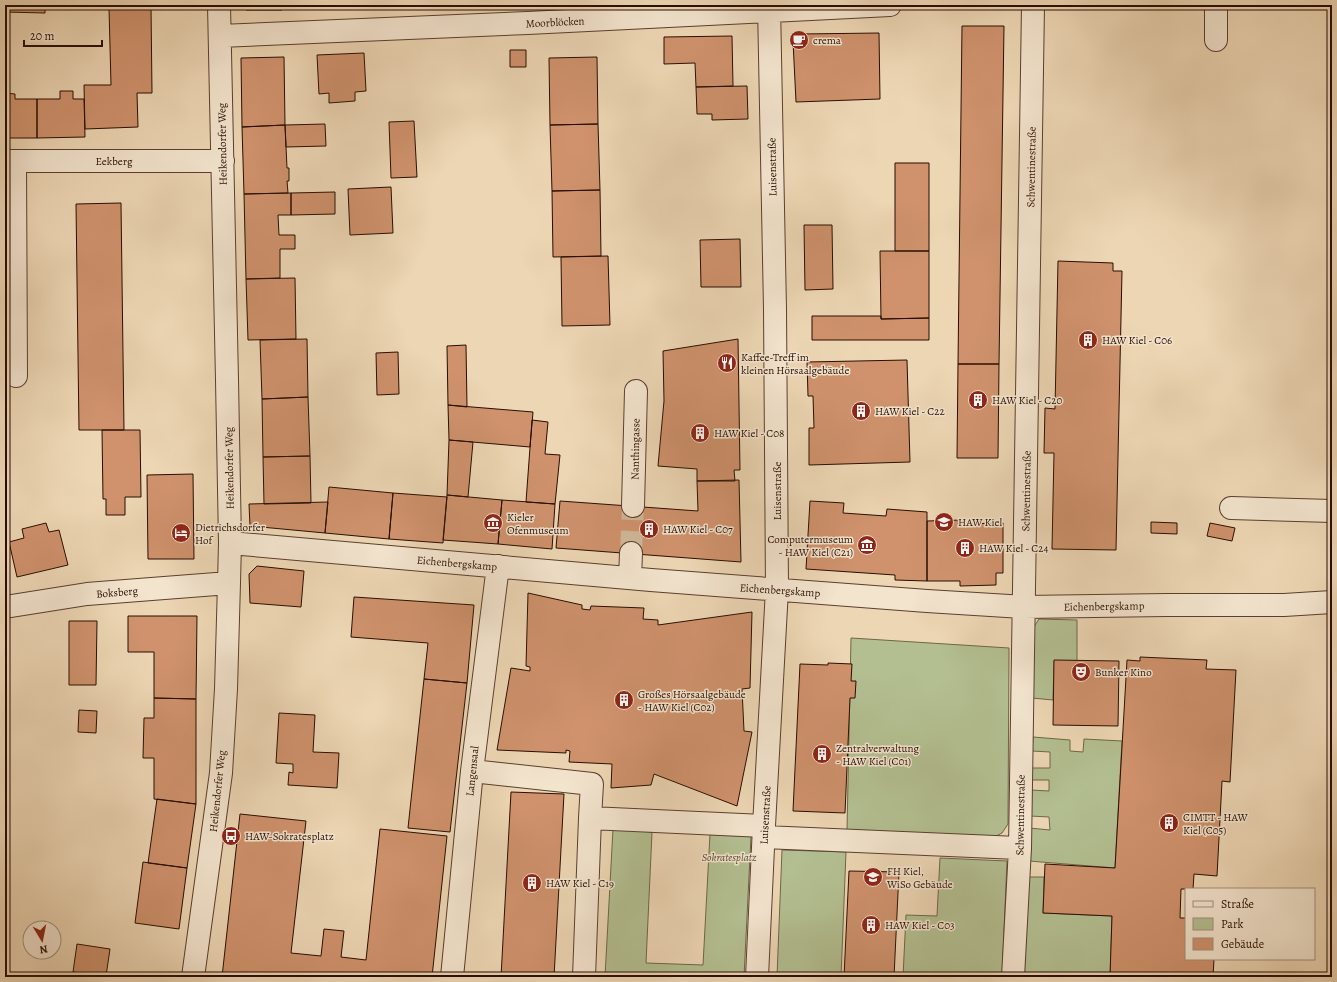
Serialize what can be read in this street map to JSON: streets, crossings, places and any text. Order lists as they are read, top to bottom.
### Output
{
  "streets": {
    "street": [
      "Moorblöcken",
      "Heikendorfer Weg",
      "Eekberg",
      "Luisenstraße",
      "Schwentinestraße",
      "Nanthingasse",
      "Eichenbergskamp",
      "Boksberg",
      "Langensaal"
    ]
  },
  "crossings": [
    ["Moorblöcken", "Heikendorfer Weg"],
    ["Moorblöcken", "Luisenstraße"],
    ["Heikendorfer Weg", "Eekberg"],
    ["Heikendorfer Weg", "Eichenbergskamp"],
    ["Heikendorfer Weg", "Boksberg"],
    ["Luisenstraße", "Eichenbergskamp"],
    ["Schwentinestraße", "Eichenbergskamp"],
    ["Eichenbergskamp", "Langensaal"]
  ],
  "parks": ["Sokratesplatz"],
  "places": {
    "cafe": ["crema"],
    "building": [
      "HAW Kiel - C06",
      "HAW Kiel - C20",
      "HAW Kiel - C22",
      "HAW Kiel - C08",
      "HAW Kiel - C07",
      "HAW Kiel - C24",
      "Großes Hörsaalgebäude - HAW Kiel (C02)",
      "Zentralverwaltung - HAW Kiel (C01)",
      "CIMTT - HAW Kiel (C05)",
      "HAW Kiel - C19",
      "HAW Kiel - C03"
    ],
    "restaurant": ["Kaffee-Treff im kleinen Hörsaalgebäude"],
    "school or university": ["HAW Kiel", "FH Kiel, WiSo Gebäude"],
    "museum": ["Kieler Ofenmuseum", "Computermuseum - HAW Kiel (C21)"],
    "hotel": ["Dietrichsdorfer Hof"],
    "theatre": ["Bunker Kino"],
    "bus stop": ["HAW-Sokratesplatz"]
  },
  "legend": ["Straße", "Park", "Gebäude"],
  "scale_bar": "20 m",
  "north": "bottom"
}
